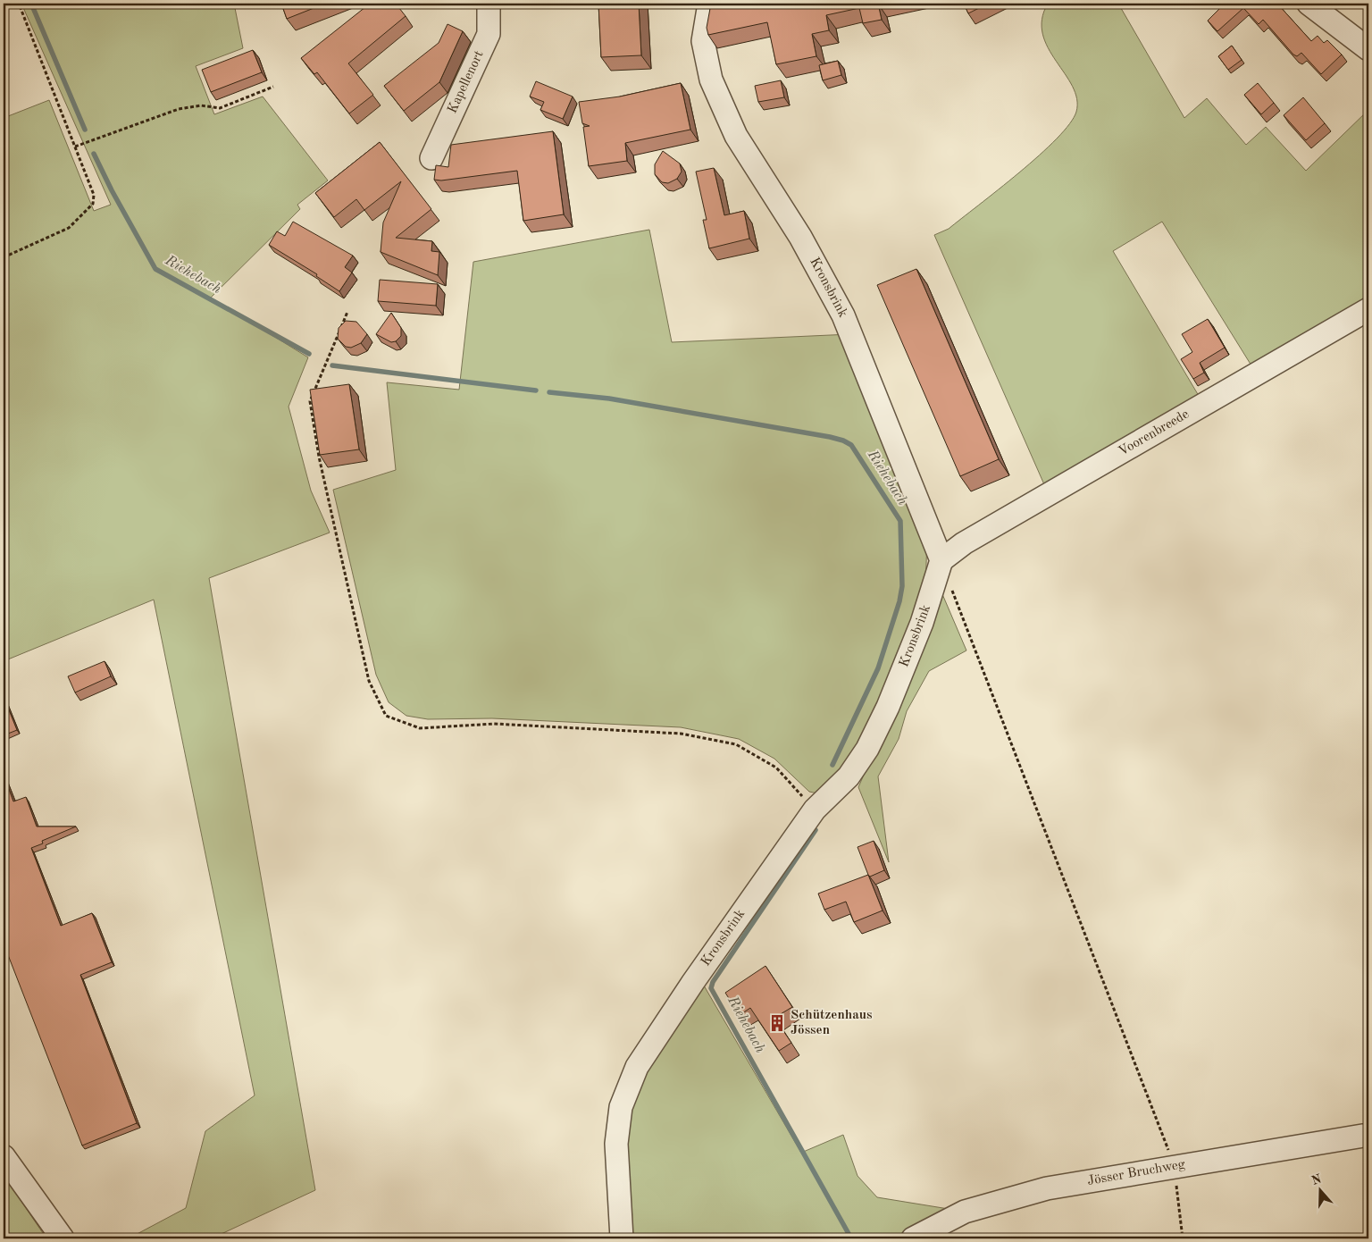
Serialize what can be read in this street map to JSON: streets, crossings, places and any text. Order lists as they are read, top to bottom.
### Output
{
  "streets": {
    "street": [
      "Kapellenort",
      "Kronsbrink",
      "Voorenbreede",
      "Jösser Bruchweg"
    ]
  },
  "crossings": [
    ["Kronsbrink", "Voorenbreede"]
  ],
  "water": ["Riehebach"],
  "places": {
    "building": ["Schützenhaus Jössen"]
  },
  "north": "top"
}
